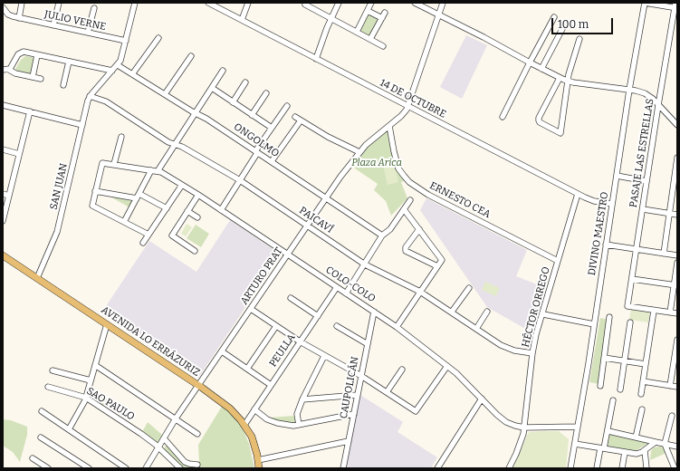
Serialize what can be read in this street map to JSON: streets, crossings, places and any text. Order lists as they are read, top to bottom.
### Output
{
  "streets": {
    "main road": ["AVENIDA LO ERRÁZURIZ"],
    "street": [
      "JULIO VERNE",
      "14 DE OCTUBRE",
      "ONGOLMO",
      "PASAJE LAS ESTRELLAS",
      "SAN JUAN",
      "ERNESTO CEA",
      "PAICAVÍ",
      "DIVINO MAESTRO",
      "ARTURO PRAT",
      "COLO-COLO",
      "HÉCTOR ORREGO",
      "PEULLA",
      "CAUPOLICÁN",
      "SAO PAULO"
    ]
  },
  "crossings": [
    ["14 DE OCTUBRE", "DIVINO MAESTRO"],
    ["14 DE OCTUBRE", "ARTURO PRAT"],
    ["14 DE OCTUBRE", "HÉCTOR ORREGO"],
    ["ONGOLMO", "ARTURO PRAT"],
    ["SAN JUAN", "PAICAVÍ"],
    ["SAN JUAN", "AVENIDA LO ERRÁZURIZ"],
    ["ERNESTO CEA", "ARTURO PRAT"],
    ["ERNESTO CEA", "HÉCTOR ORREGO"],
    ["PAICAVÍ", "ARTURO PRAT"],
    ["PAICAVÍ", "HÉCTOR ORREGO"],
    ["DIVINO MAESTRO", "COLO-COLO"],
    ["ARTURO PRAT", "COLO-COLO"],
    ["ARTURO PRAT", "AVENIDA LO ERRÁZURIZ"],
    ["ARTURO PRAT", "SAO PAULO"],
    ["COLO-COLO", "HÉCTOR ORREGO"],
    ["COLO-COLO", "PEULLA"],
    ["COLO-COLO", "CAUPOLICÁN"],
    ["AVENIDA LO ERRÁZURIZ", "PEULLA"]
  ],
  "parks": ["Plaza Arica"],
  "scale_bar": "100 m"
}
